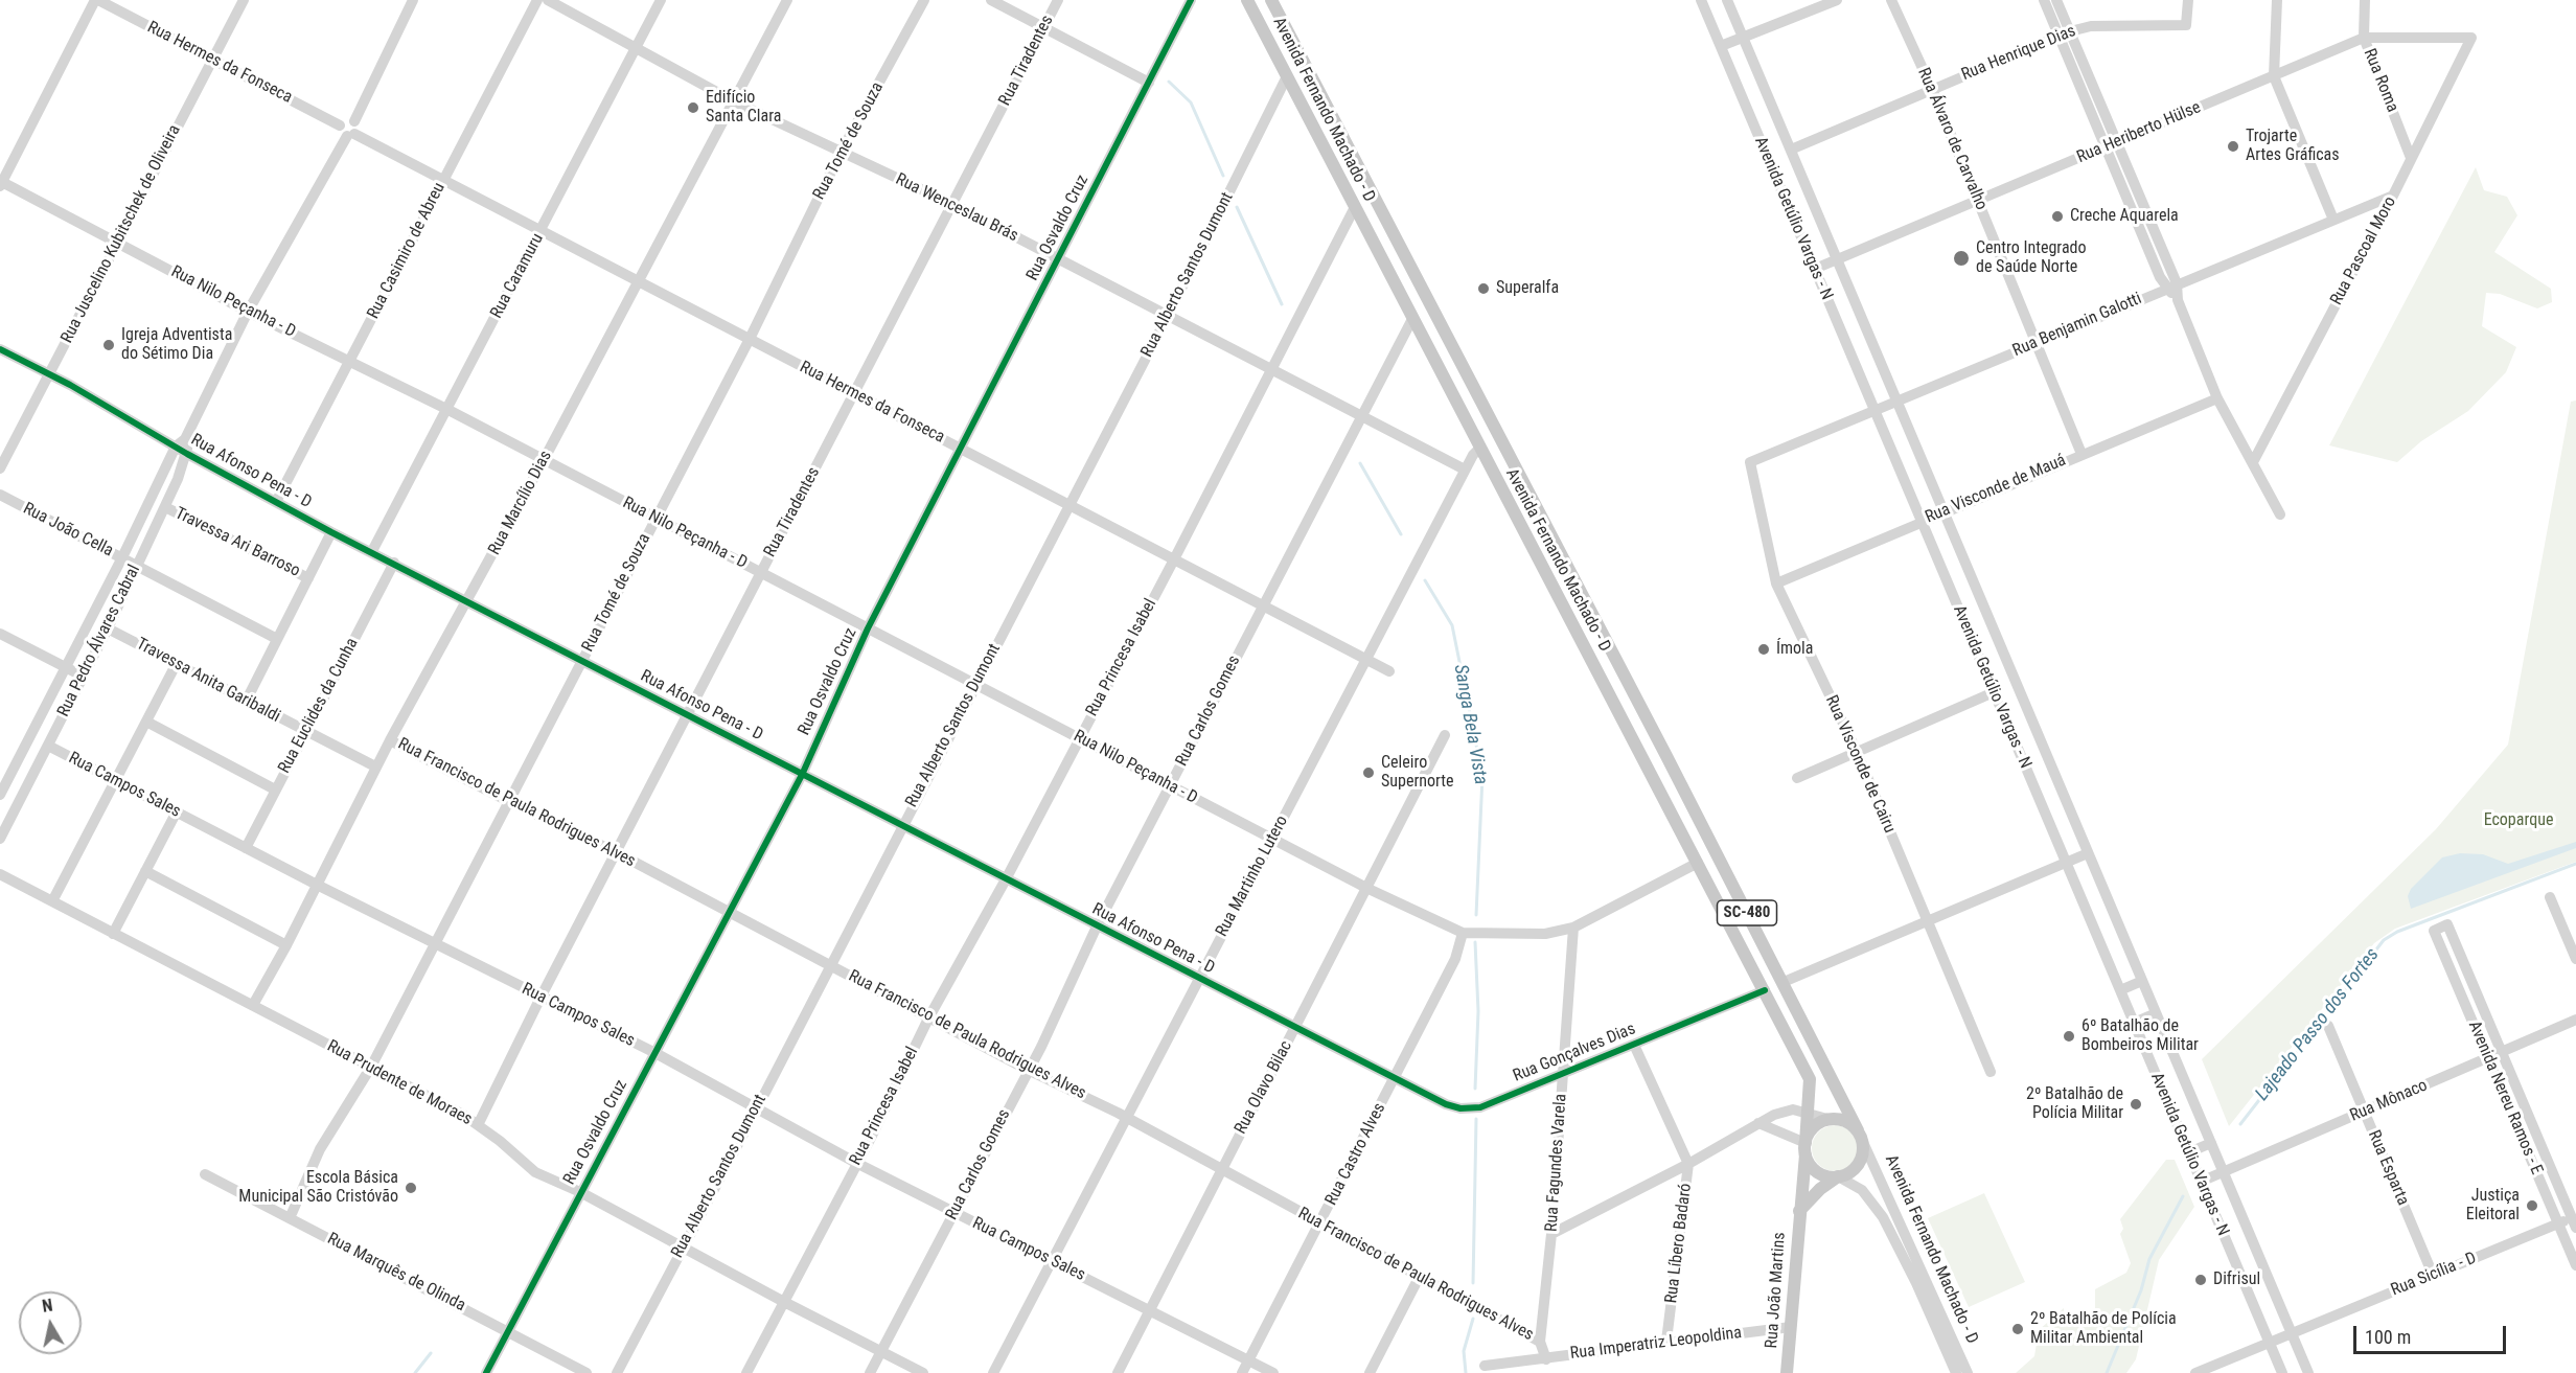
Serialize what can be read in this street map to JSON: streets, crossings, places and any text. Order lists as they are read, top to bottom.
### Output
{
  "streets": {
    "main road": ["Avenida Fernando Machado - D", "SC-480", "Rua João Martins"],
    "street": [
      "Rua Henrique Dias",
      "Rua Tiradentes",
      "Rua Hermes da Fonseca",
      "Rua Roma",
      "Rua Heriberto Hülse",
      "Rua Álvaro de Carvalho",
      "Rua Tomé de Souza",
      "Rua Wenceslau Brás",
      "Avenida Getúlio Vargas - N",
      "Rua Osvaldo Cruz",
      "Rua Juscelino Kubitschek de Oliveira",
      "Rua Casimiro de Abreu",
      "Rua Pascoal Moro",
      "Rua Alberto Santos Dumont",
      "Rua Caramuru",
      "Rua Nilo Peçanha - D",
      "Rua Benjamin Galotti",
      "Rua Afonso Pena - D",
      "Rua Visconde de Mauá",
      "Rua Marcílio Dias",
      "Rua João Cella",
      "Travessa Ari Barroso",
      "Rua Pedro Álvares Cabral",
      "Rua Princesa Isabel",
      "Travessa Anita Garibaldi",
      "Rua Euclides da Cunha",
      "Rua Carlos Gomes",
      "Rua Visconde de Cairu",
      "Rua Campos Sales",
      "Rua Francisco de Paula Rodrigues Alves",
      "Rua Martinho Lutero",
      "Rua Gonçalves Dias",
      "Rua Prudente de Moraes",
      "Rua Olavo Bilac",
      "Avenida Nereu Ramos - E",
      "Rua Mônaco",
      "Rua Castro Alves",
      "Rua Fagundes Varela",
      "Rua Esparta",
      "Rua Líbero Badaró",
      "Rua Marquês de Olinda",
      "Rua Sicília - D",
      "Rua Imperatriz Leopoldina"
    ]
  },
  "crossings": [
    ["Rua Henrique Dias", "Rua Álvaro de Carvalho"],
    ["Rua Henrique Dias", "Avenida Getúlio Vargas - N"],
    ["Rua Tiradentes", "Rua Hermes da Fonseca"],
    ["Rua Tiradentes", "Rua Wenceslau Brás"],
    ["Rua Tiradentes", "Rua Nilo Peçanha - D"],
    ["Rua Tiradentes", "Rua Afonso Pena - D"],
    ["Rua Tiradentes", "Rua Campos Sales"],
    ["Rua Tiradentes", "Rua Francisco de Paula Rodrigues Alves"],
    ["Rua Tiradentes", "Rua Prudente de Moraes"],
    ["Rua Hermes da Fonseca", "Rua Tomé de Souza"],
    ["Rua Hermes da Fonseca", "Rua Osvaldo Cruz"],
    ["Rua Hermes da Fonseca", "Rua Juscelino Kubitschek de Oliveira"],
    ["Rua Hermes da Fonseca", "Rua Casimiro de Abreu"],
    ["Rua Hermes da Fonseca", "Rua Alberto Santos Dumont"],
    ["Rua Hermes da Fonseca", "Rua Caramuru"],
    ["Rua Hermes da Fonseca", "Rua Marcílio Dias"],
    ["Rua Hermes da Fonseca", "Rua Pedro Álvares Cabral"],
    ["Rua Hermes da Fonseca", "Rua Princesa Isabel"],
    ["Rua Hermes da Fonseca", "Rua Carlos Gomes"],
    ["Rua Hermes da Fonseca", "Rua Martinho Lutero"],
    ["Rua Roma", "Rua Heriberto Hülse"],
    ["Rua Roma", "Rua Pascoal Moro"],
    ["Avenida Fernando Machado - D", "Rua Alberto Santos Dumont"],
    ["Avenida Fernando Machado - D", "Rua Princesa Isabel"],
    ["Avenida Fernando Machado - D", "Rua Carlos Gomes"],
    ["Avenida Fernando Machado - D", "Rua Martinho Lutero"],
    ["Avenida Fernando Machado - D", "Rua Gonçalves Dias"],
    ["Avenida Fernando Machado - D", "Rua João Martins"],
    ["Rua Heriberto Hülse", "Rua Álvaro de Carvalho"],
    ["Rua Heriberto Hülse", "Avenida Getúlio Vargas - N"],
    ["Rua Heriberto Hülse", "Rua Pascoal Moro"],
    ["Rua Álvaro de Carvalho", "Rua Benjamin Galotti"],
    ["Rua Álvaro de Carvalho", "Rua Visconde de Mauá"],
    ["Rua Tomé de Souza", "Rua Wenceslau Brás"],
    ["Rua Tomé de Souza", "Rua Nilo Peçanha - D"],
    ["Rua Tomé de Souza", "Rua Afonso Pena - D"],
    ["Rua Tomé de Souza", "Rua Campos Sales"],
    ["Rua Tomé de Souza", "Rua Francisco de Paula Rodrigues Alves"],
    ["Rua Tomé de Souza", "Rua Prudente de Moraes"],
    ["Rua Tomé de Souza", "Rua Marquês de Olinda"],
    ["Rua Wenceslau Brás", "Rua Osvaldo Cruz"],
    ["Rua Wenceslau Brás", "Rua Alberto Santos Dumont"],
    ["Rua Wenceslau Brás", "Rua Caramuru"],
    ["Rua Wenceslau Brás", "Rua Marcílio Dias"],
    ["Rua Wenceslau Brás", "Rua Princesa Isabel"],
    ["Rua Wenceslau Brás", "Rua Carlos Gomes"],
    ["Rua Wenceslau Brás", "Rua Martinho Lutero"],
    ["Avenida Getúlio Vargas - N", "Rua Benjamin Galotti"],
    ["Avenida Getúlio Vargas - N", "Rua Visconde de Mauá"],
    ["Avenida Getúlio Vargas - N", "Rua Mônaco"],
    ["Avenida Getúlio Vargas - N", "Rua Sicília - D"],
    ["Rua Osvaldo Cruz", "Rua Nilo Peçanha - D"],
    ["Rua Osvaldo Cruz", "Rua Afonso Pena - D"],
    ["Rua Osvaldo Cruz", "Rua Campos Sales"],
    ["Rua Osvaldo Cruz", "Rua Francisco de Paula Rodrigues Alves"],
    ["Rua Osvaldo Cruz", "Rua Prudente de Moraes"],
    ["Rua Osvaldo Cruz", "Rua Marquês de Olinda"],
    ["Rua Juscelino Kubitschek de Oliveira", "Rua Nilo Peçanha - D"],
    ["Rua Juscelino Kubitschek de Oliveira", "Rua Afonso Pena - D"],
    ["Rua Casimiro de Abreu", "Rua Nilo Peçanha - D"],
    ["Rua Casimiro de Abreu", "Rua Afonso Pena - D"],
    ["Rua Pascoal Moro", "Rua Benjamin Galotti"],
    ["Rua Alberto Santos Dumont", "Rua Nilo Peçanha - D"],
    ["Rua Alberto Santos Dumont", "Rua Afonso Pena - D"],
    ["Rua Alberto Santos Dumont", "Rua Campos Sales"],
    ["Rua Alberto Santos Dumont", "Rua Francisco de Paula Rodrigues Alves"],
    ["Rua Alberto Santos Dumont", "Rua Prudente de Moraes"],
    ["Rua Caramuru", "Rua Nilo Peçanha - D"],
    ["Rua Caramuru", "Rua Afonso Pena - D"],
    ["Rua Nilo Peçanha - D", "Rua Marcílio Dias"],
    ["Rua Nilo Peçanha - D", "Rua Pedro Álvares Cabral"],
    ["Rua Nilo Peçanha - D", "Rua Princesa Isabel"],
    ["Rua Nilo Peçanha - D", "Rua Carlos Gomes"],
    ["Rua Nilo Peçanha - D", "Rua Martinho Lutero"],
    ["Rua Nilo Peçanha - D", "Rua Olavo Bilac"],
    ["Rua Nilo Peçanha - D", "Rua Castro Alves"],
    ["Rua Benjamin Galotti", "Rua Visconde de Cairu"],
    ["Rua Afonso Pena - D", "Rua Marcílio Dias"],
    ["Rua Afonso Pena - D", "Rua Pedro Álvares Cabral"],
    ["Rua Afonso Pena - D", "Rua Princesa Isabel"],
    ["Rua Afonso Pena - D", "Rua Euclides da Cunha"],
    ["Rua Afonso Pena - D", "Rua Carlos Gomes"],
    ["Rua Afonso Pena - D", "Rua Martinho Lutero"],
    ["Rua Afonso Pena - D", "Rua Gonçalves Dias"],
    ["Rua Afonso Pena - D", "Rua Olavo Bilac"],
    ["Rua Afonso Pena - D", "Rua Castro Alves"],
    ["Rua Visconde de Mauá", "Rua Visconde de Cairu"],
    ["Rua Marcílio Dias", "Travessa Anita Garibaldi"],
    ["Rua Marcílio Dias", "Rua Campos Sales"],
    ["Rua Marcílio Dias", "Rua Francisco de Paula Rodrigues Alves"],
    ["Rua Marcílio Dias", "Rua Prudente de Moraes"],
    ["Rua João Cella", "Rua Pedro Álvares Cabral"],
    ["Travessa Ari Barroso", "Rua Pedro Álvares Cabral"],
    ["Rua Pedro Álvares Cabral", "Travessa Anita Garibaldi"],
    ["Rua Pedro Álvares Cabral", "Rua Campos Sales"],
    ["Rua Princesa Isabel", "Rua Campos Sales"],
    ["Rua Princesa Isabel", "Rua Francisco de Paula Rodrigues Alves"],
    ["Rua Princesa Isabel", "Rua Prudente de Moraes"],
    ["Travessa Anita Garibaldi", "Rua Euclides da Cunha"],
    ["Rua Euclides da Cunha", "Rua Campos Sales"],
    ["Rua Carlos Gomes", "Rua Campos Sales"],
    ["Rua Carlos Gomes", "Rua Francisco de Paula Rodrigues Alves"],
    ["Rua Carlos Gomes", "Rua Prudente de Moraes"],
    ["Rua Campos Sales", "Rua Martinho Lutero"],
    ["Rua Campos Sales", "Rua Olavo Bilac"],
    ["Rua Campos Sales", "Rua Castro Alves"],
    ["Rua Francisco de Paula Rodrigues Alves", "Rua Martinho Lutero"],
    ["Rua Francisco de Paula Rodrigues Alves", "Rua Olavo Bilac"],
    ["Rua Francisco de Paula Rodrigues Alves", "Rua Castro Alves"],
    ["Rua Francisco de Paula Rodrigues Alves", "Rua Fagundes Varela"],
    ["Rua Gonçalves Dias", "Rua Castro Alves"],
    ["Rua Gonçalves Dias", "Rua Fagundes Varela"],
    ["Rua Gonçalves Dias", "Rua Líbero Badaró"],
    ["Avenida Nereu Ramos - E", "Rua Mônaco"],
    ["Avenida Nereu Ramos - E", "Rua Sicília - D"],
    ["Rua Mônaco", "Rua Esparta"],
    ["Rua Fagundes Varela", "Rua Imperatriz Leopoldina"],
    ["Rua Esparta", "Rua Sicília - D"],
    ["Rua Líbero Badaró", "Rua Imperatriz Leopoldina"],
    ["Rua João Martins", "Rua Imperatriz Leopoldina"]
  ],
  "water": ["Sanga Bela Vista", "Lajeado Passo dos Fortes"],
  "parks": ["Ecoparque"],
  "places": [
    "Edifício Santa Clara",
    "Trojarte Artes Gráficas",
    "Creche Aquarela",
    "Centro Integrado de Saúde Norte",
    "Superalfa",
    "Igreja Adventista do Sétimo Dia",
    "Ímola",
    "Celeiro Supernorte",
    "6º Batalhão de Bombeiros Militar",
    "2º Batalhão de Polícia Militar",
    "Escola Básica Municipal São Cristóvão",
    "Justiça Eleitoral",
    "Difrisul",
    "2º Batalhão de Polícia Militar Ambiental"
  ],
  "scale_bar": "100 m",
  "north": "top"
}
